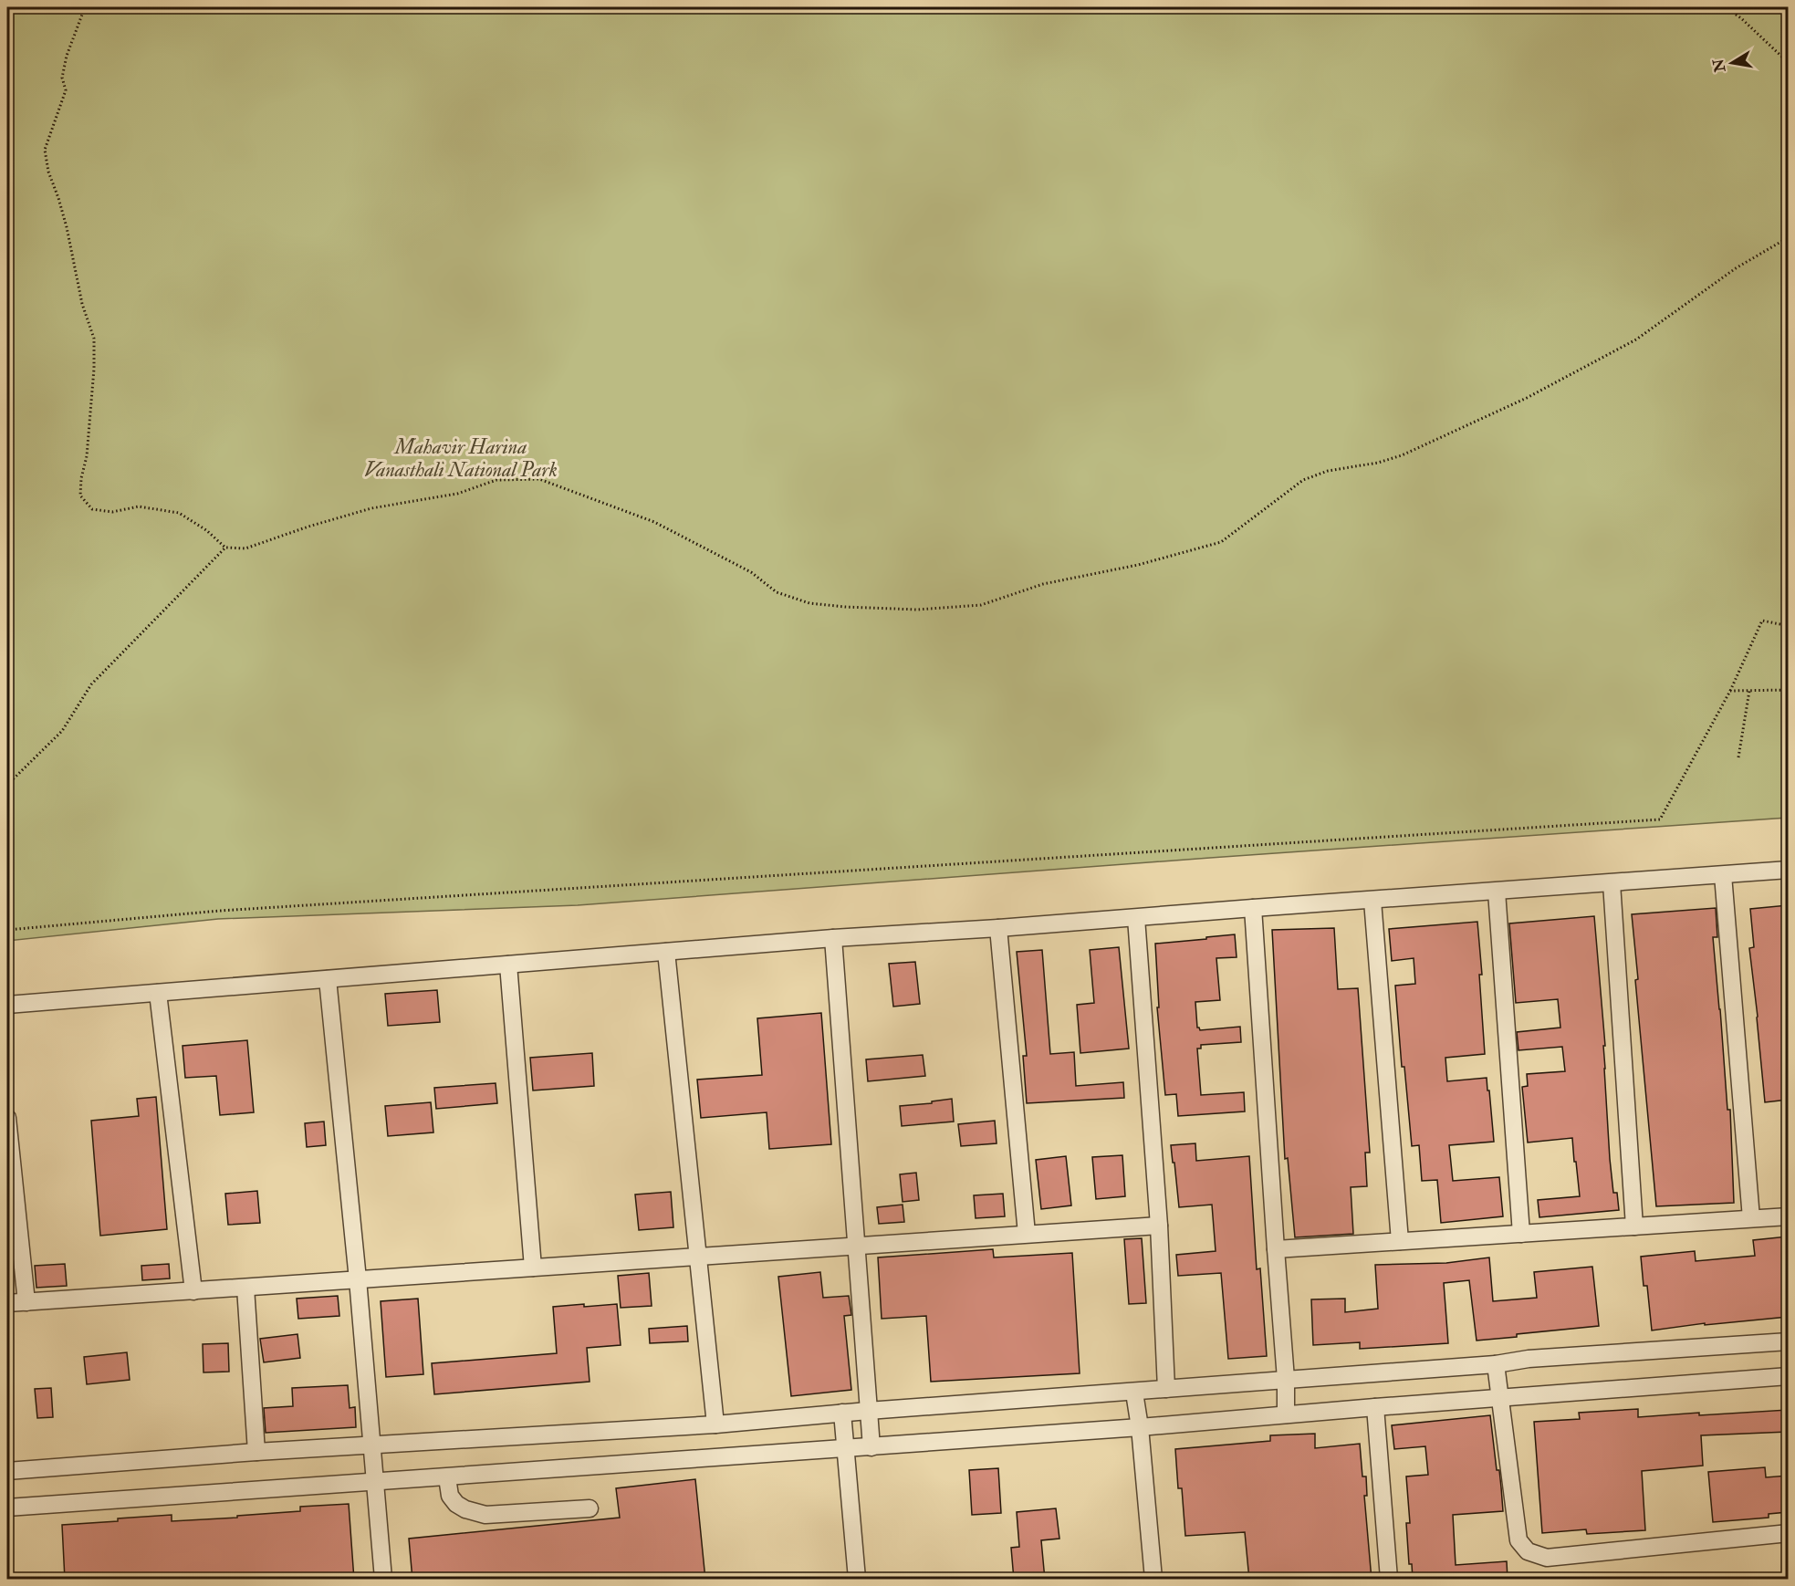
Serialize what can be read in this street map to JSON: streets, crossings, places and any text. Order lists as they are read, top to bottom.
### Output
{
  "parks": ["Mahavir Harina Vanasthali National Park"],
  "north": "left"
}
